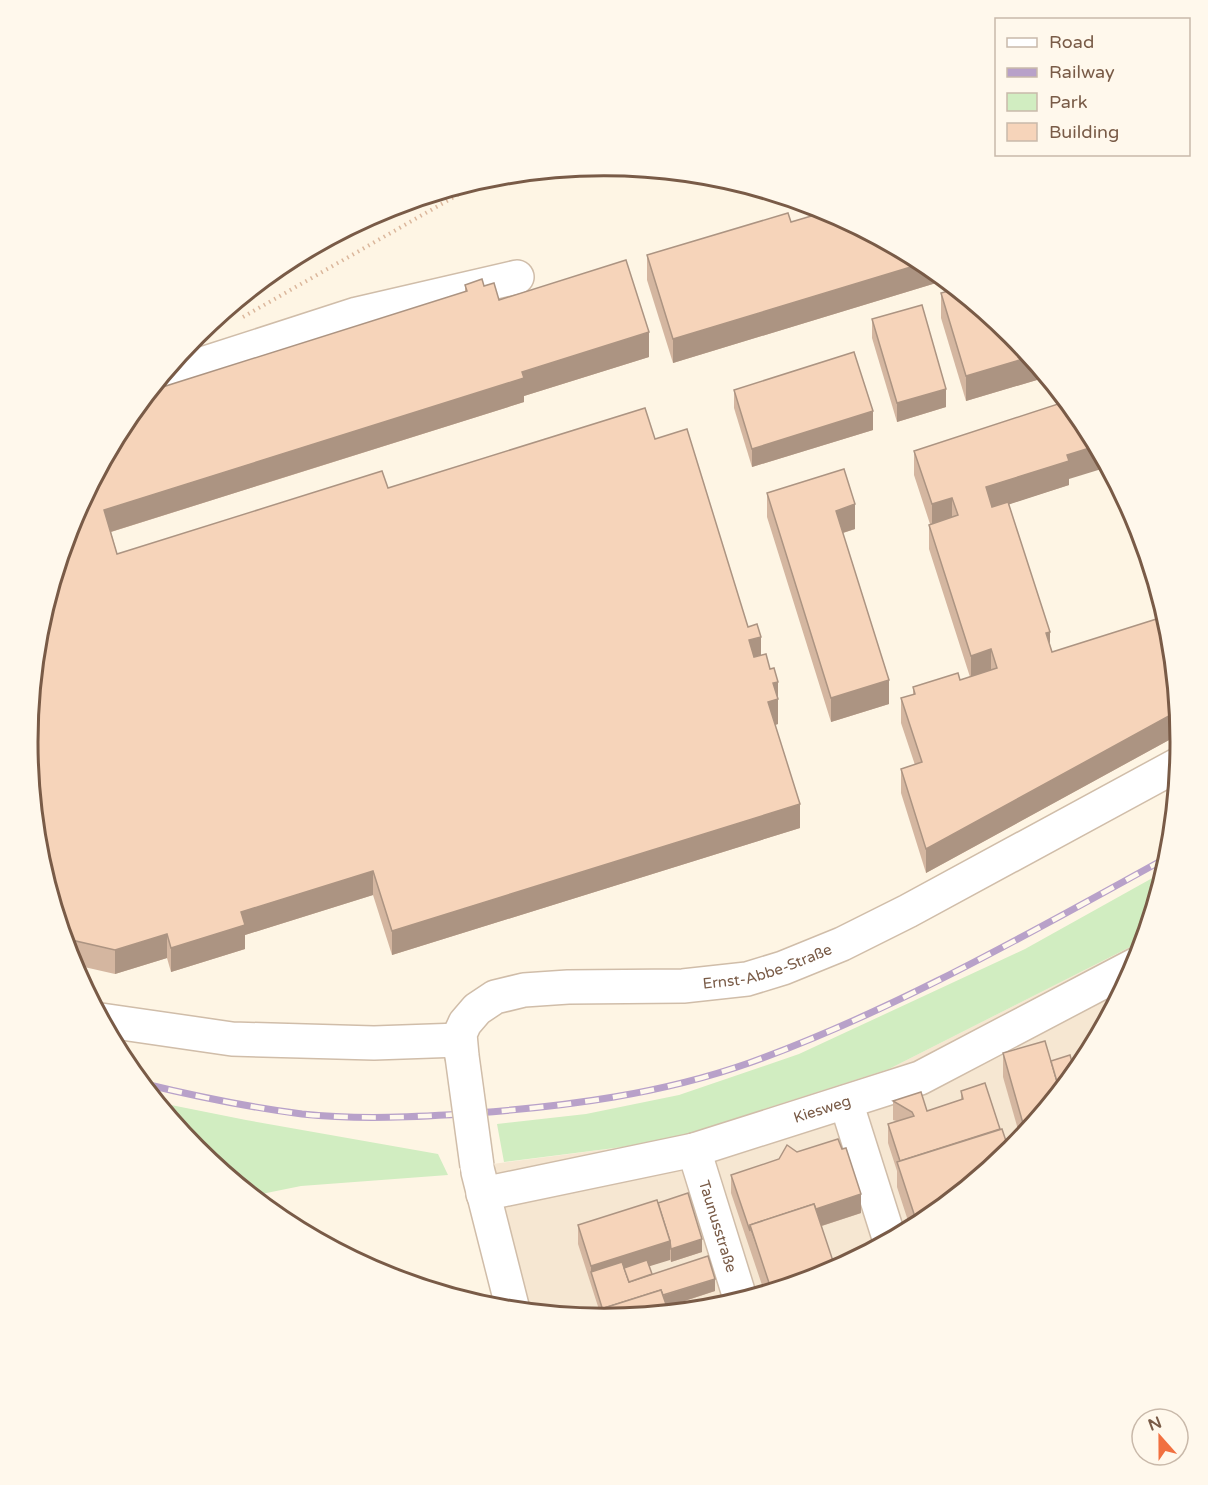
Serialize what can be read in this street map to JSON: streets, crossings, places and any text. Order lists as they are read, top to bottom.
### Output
{
  "streets": {
    "street": ["Ernst-Abbe-Straße", "Kiesweg", "Taunusstraße"]
  },
  "crossings": [
    ["Kiesweg", "Taunusstraße"]
  ],
  "legend": [
    "Road",
    "Railway",
    "Park",
    "Building"
  ],
  "north": "top"
}
